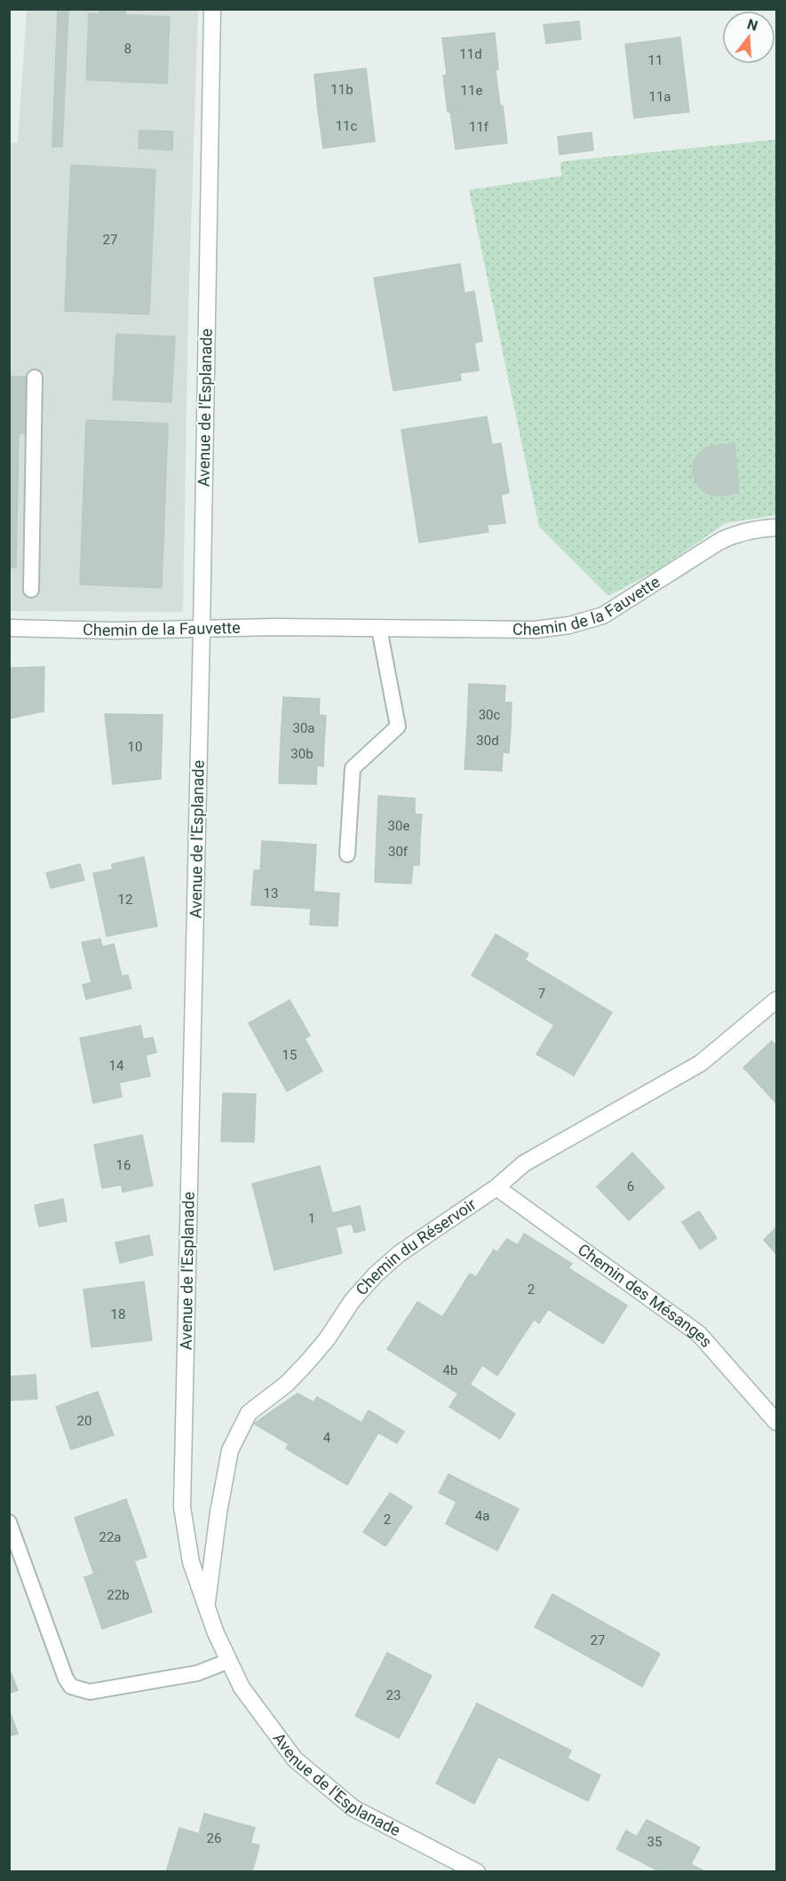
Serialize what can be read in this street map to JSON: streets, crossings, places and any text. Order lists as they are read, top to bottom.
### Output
{
  "streets": {
    "street": [
      "Avenue de l'Esplanade",
      "Chemin de la Fauvette",
      "Chemin du Réservoir",
      "Chemin des Mésanges"
    ]
  },
  "crossings": [
    ["Avenue de l'Esplanade", "Chemin de la Fauvette"],
    ["Avenue de l'Esplanade", "Chemin du Réservoir"],
    ["Chemin du Réservoir", "Chemin des Mésanges"]
  ],
  "house_numbers": [
    "8",
    "11d",
    "11",
    "11b",
    "11e",
    "11a",
    "11c",
    "11f",
    "27",
    "30c",
    "30a",
    "30d",
    "10",
    "30b",
    "30e",
    "30f",
    "13",
    "12",
    "7",
    "15",
    "14",
    "16",
    "6",
    "1",
    "2",
    "18",
    "4b",
    "20",
    "4",
    "4a",
    "2",
    "22a",
    "22b",
    "27",
    "23",
    "26",
    "35"
  ],
  "north": "top"
}
